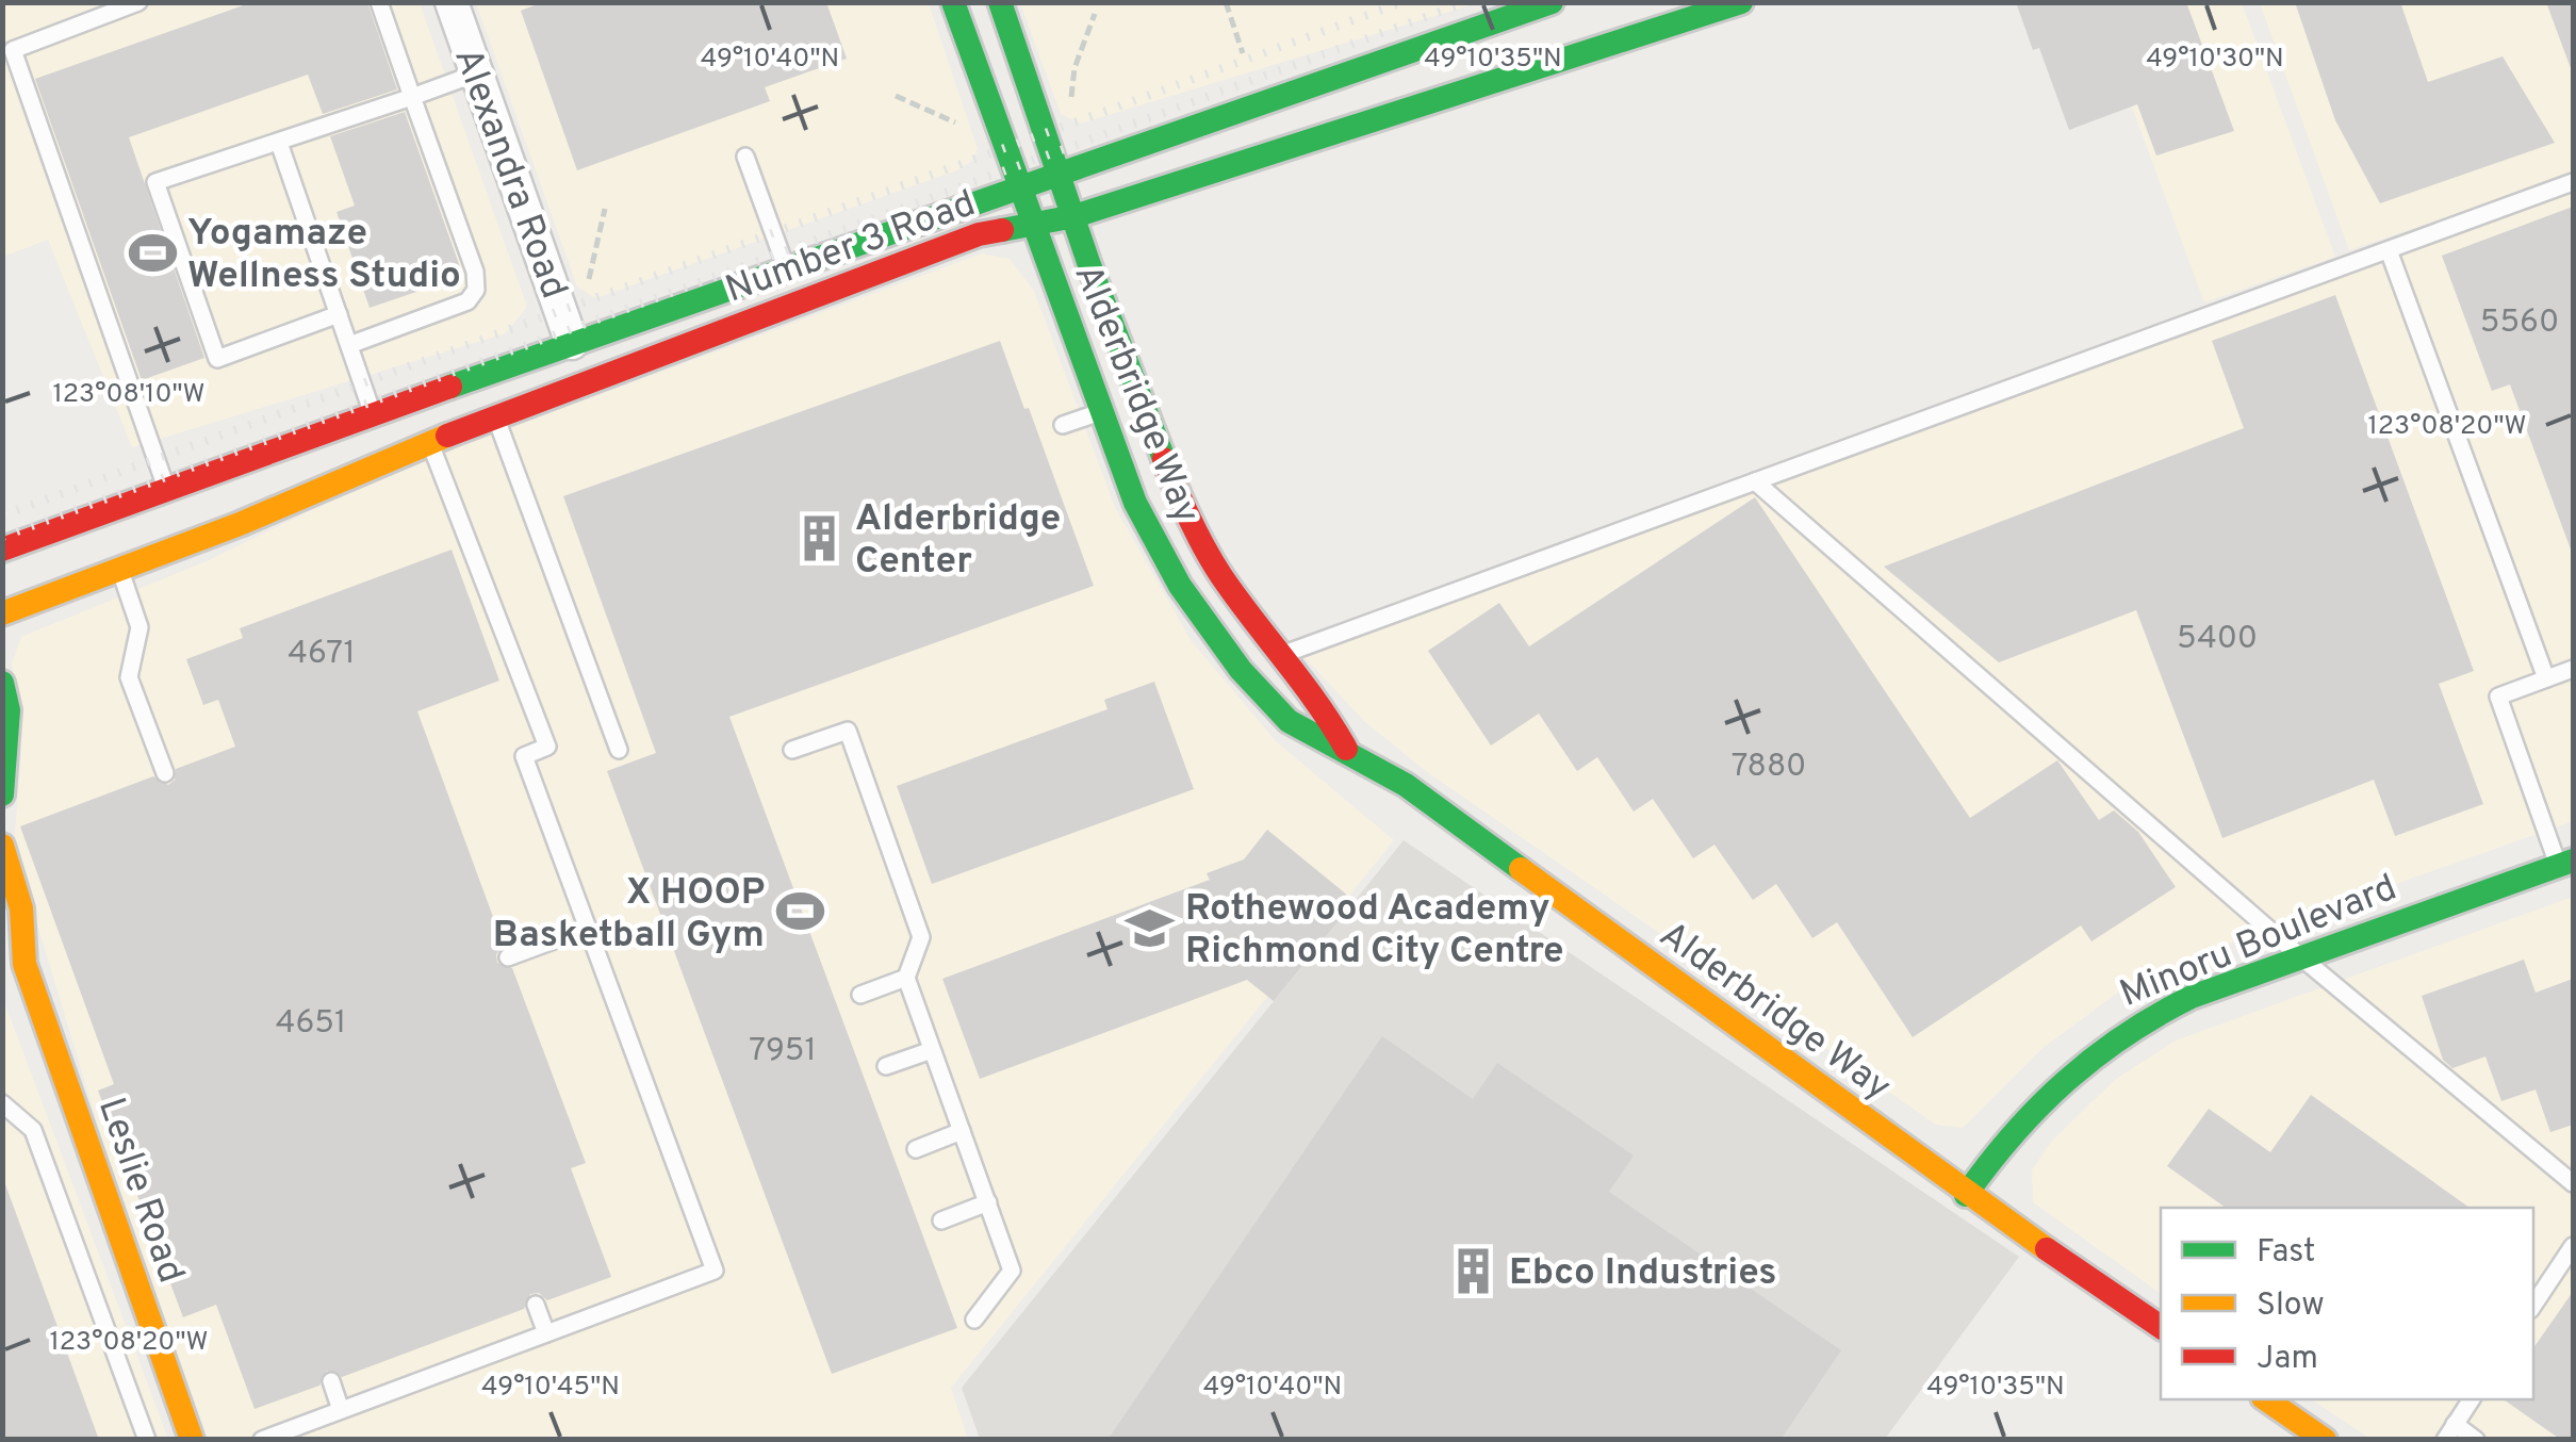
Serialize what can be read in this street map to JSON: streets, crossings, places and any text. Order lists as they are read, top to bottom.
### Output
{
  "streets": {
    "main road": [
      "Number 3 Road",
      "Alderbridge Way",
      "Minoru Boulevard",
      "Leslie Road"
    ],
    "street": ["Alexandra Road"]
  },
  "crossings": [
    ["Alexandra Road", "Number 3 Road"],
    ["Number 3 Road", "Alderbridge Way"],
    ["Alderbridge Way", "Minoru Boulevard"]
  ],
  "places": {
    "sports": ["Yogamaze Wellness Studio", "X HOOP Basketball Gym"],
    "building": ["Alderbridge Center", "Ebco Industries"],
    "school or university": ["Rothewood Academy Richmond City Centre"]
  },
  "house_numbers": [
    "5560",
    "5400",
    "4671",
    "7880",
    "4651",
    "7951"
  ],
  "legend": ["Fast", "Slow", "Jam"],
  "coordinates": [
    "49°10'40\"N",
    "49°10'35\"N",
    "49°10'30\"N",
    "123°08'10\"W",
    "123°08'20\"W",
    "49°10'45\"N"
  ]
}
